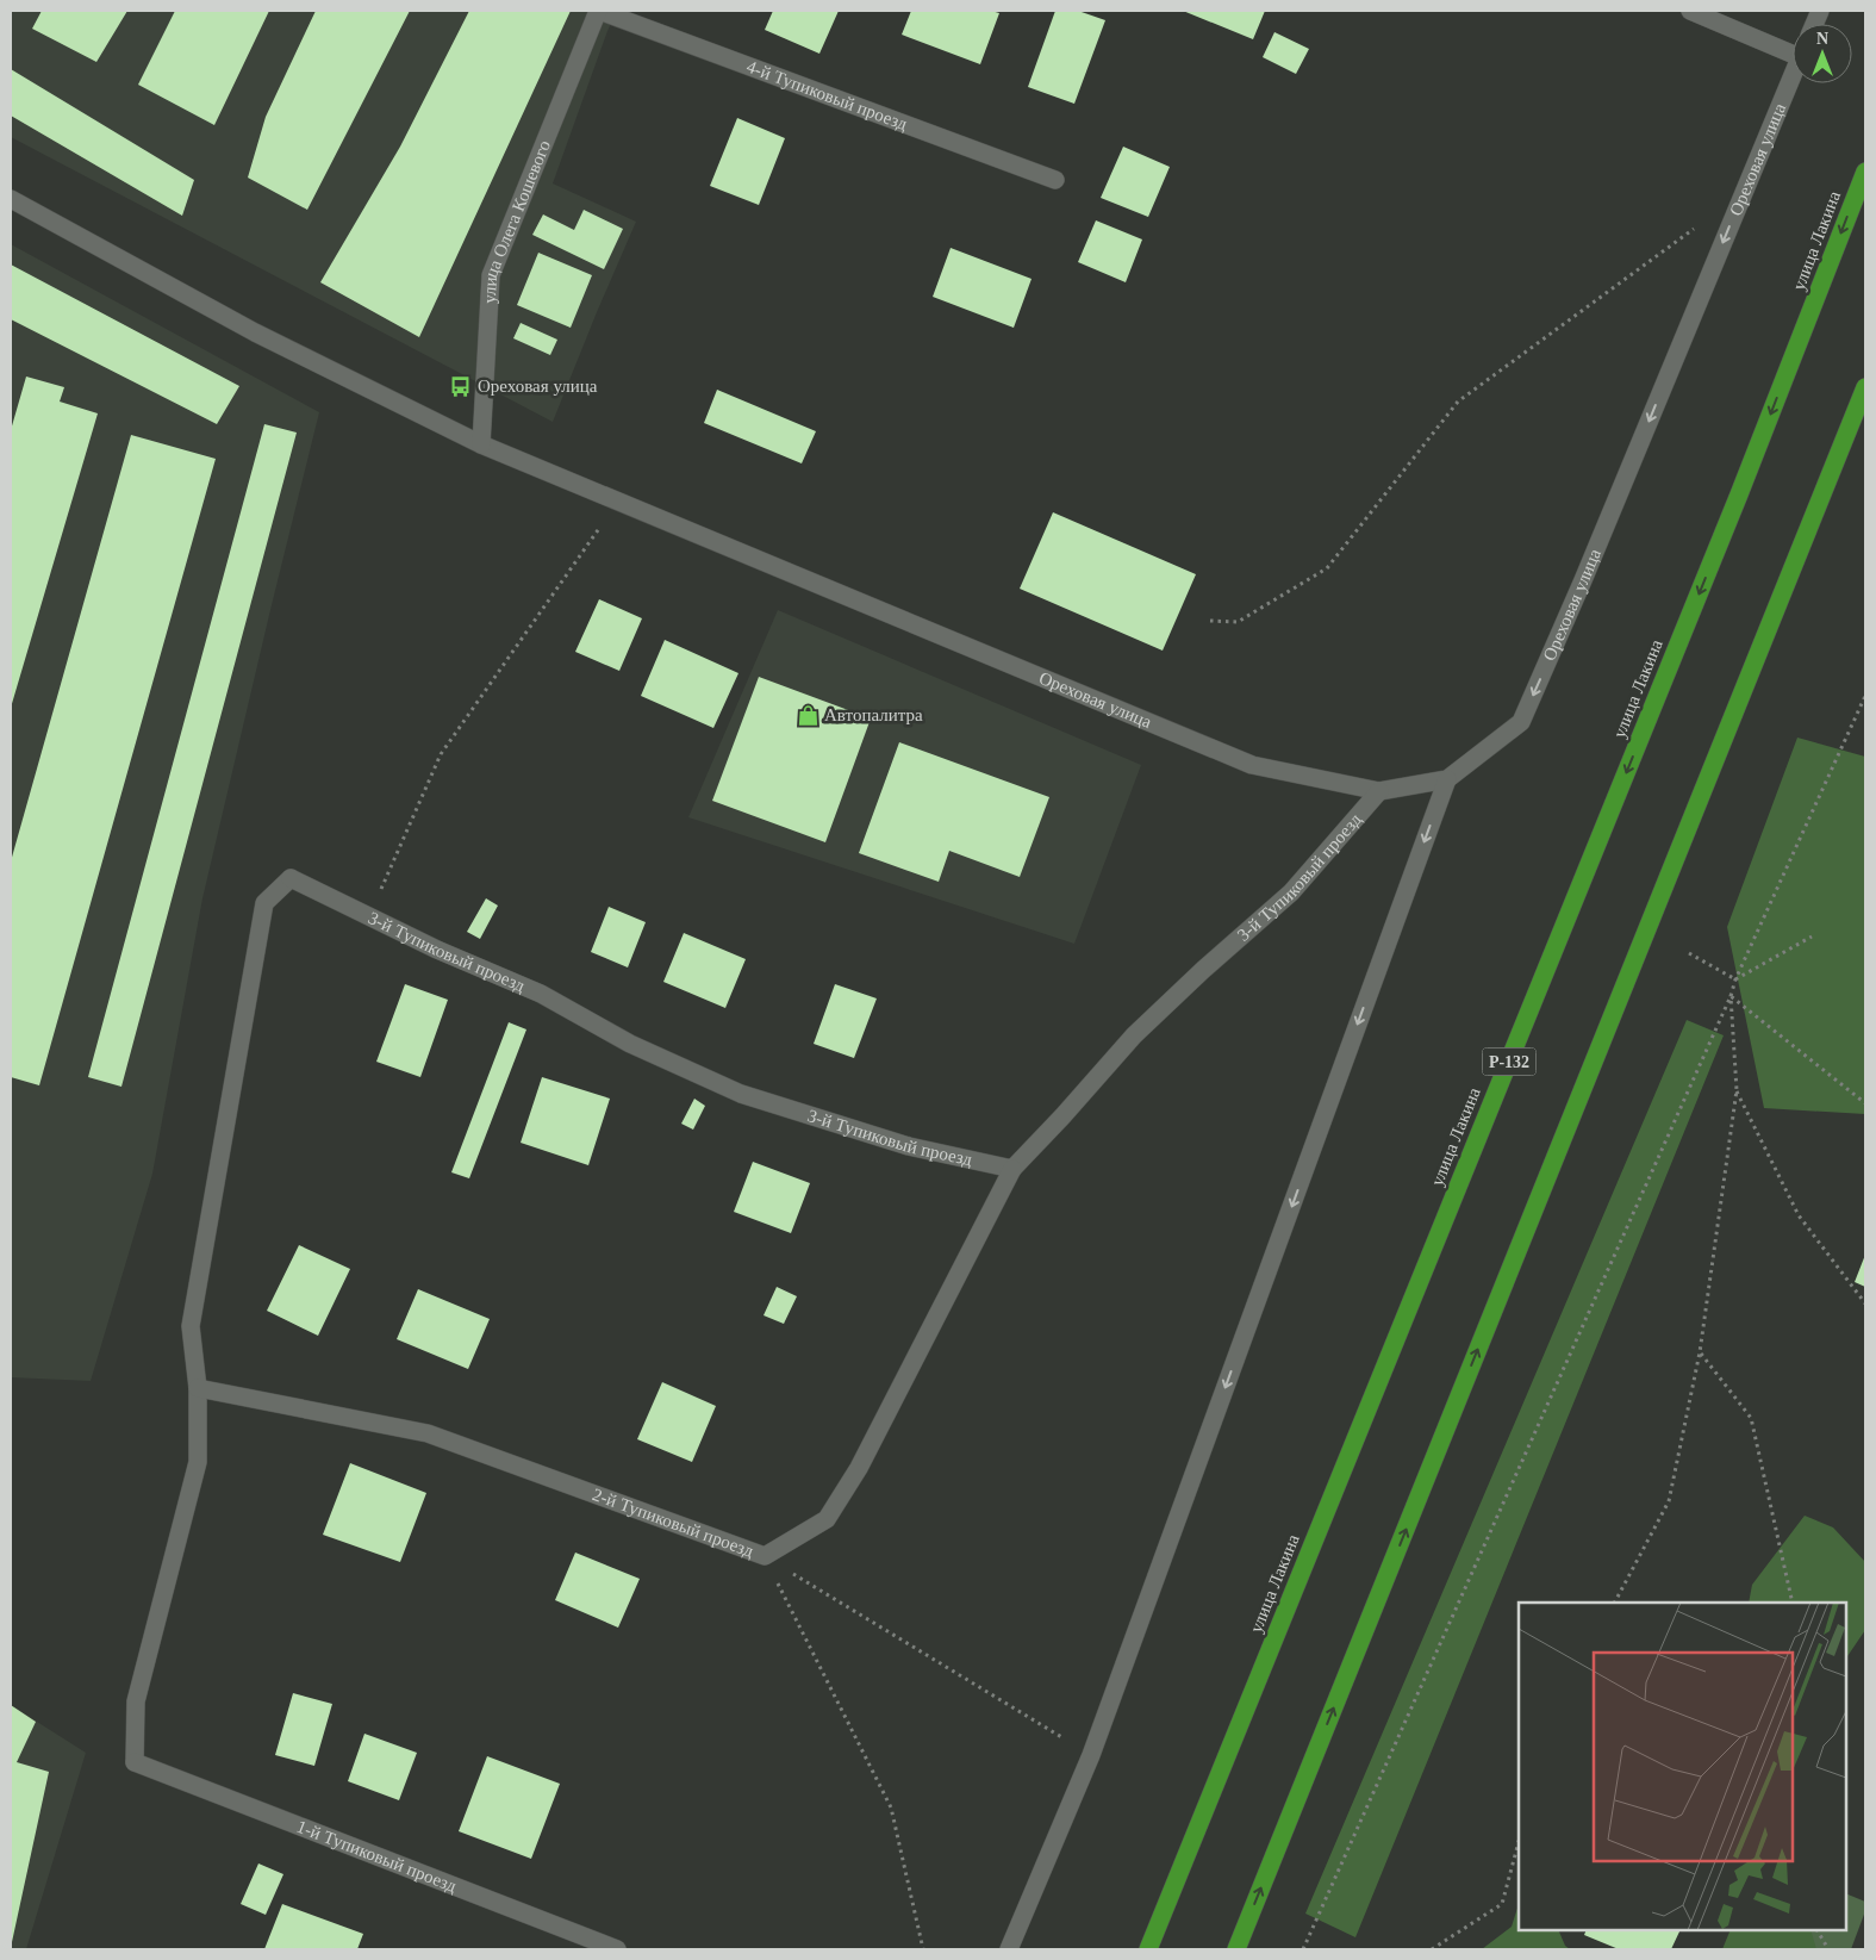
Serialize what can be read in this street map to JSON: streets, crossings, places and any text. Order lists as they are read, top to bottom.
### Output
{
  "streets": {
    "highway": ["улица Лакина", "Р-132"],
    "street": [
      "4-й Тупиковый проезд",
      "Ореховая улица",
      "улица Олега Кошевого",
      "3-й Тупиковый проезд",
      "2-й Тупиковый проезд",
      "1-й Тупиковый проезд"
    ]
  },
  "crossings": [
    ["4-й Тупиковый проезд", "улица Олега Кошевого"],
    ["Ореховая улица", "улица Олега Кошевого"],
    ["Ореховая улица", "3-й Тупиковый проезд"],
    ["3-й Тупиковый проезд", "2-й Тупиковый проезд"],
    ["3-й Тупиковый проезд", "1-й Тупиковый проезд"],
    ["2-й Тупиковый проезд", "1-й Тупиковый проезд"]
  ],
  "places": {
    "bus stop": ["Ореховая улица"],
    "shop": ["Автопалитра"]
  },
  "north": "top"
}
